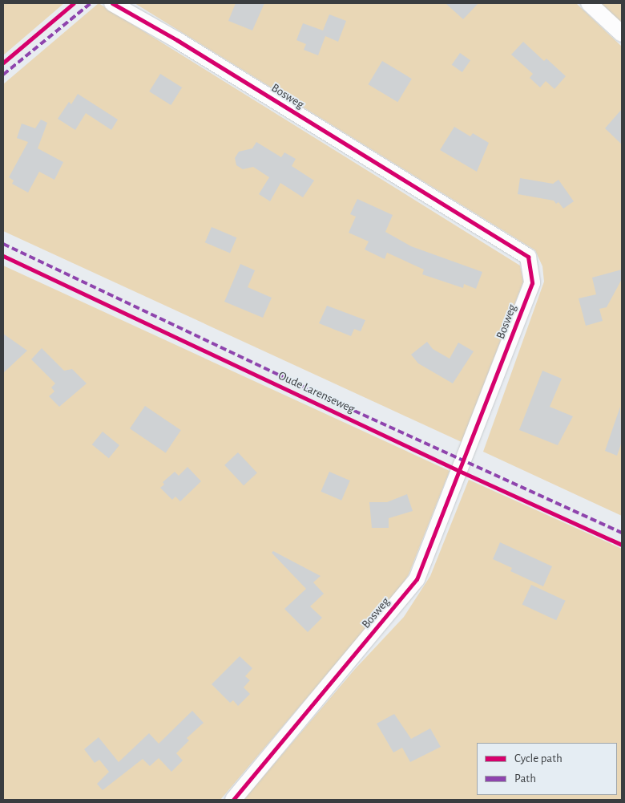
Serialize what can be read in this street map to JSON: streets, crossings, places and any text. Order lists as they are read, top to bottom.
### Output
{
  "streets": {
    "street": ["Bosweg"],
    "cycle path": ["Oude Larenseweg"]
  },
  "legend": ["Cycle path", "Path"]
}
